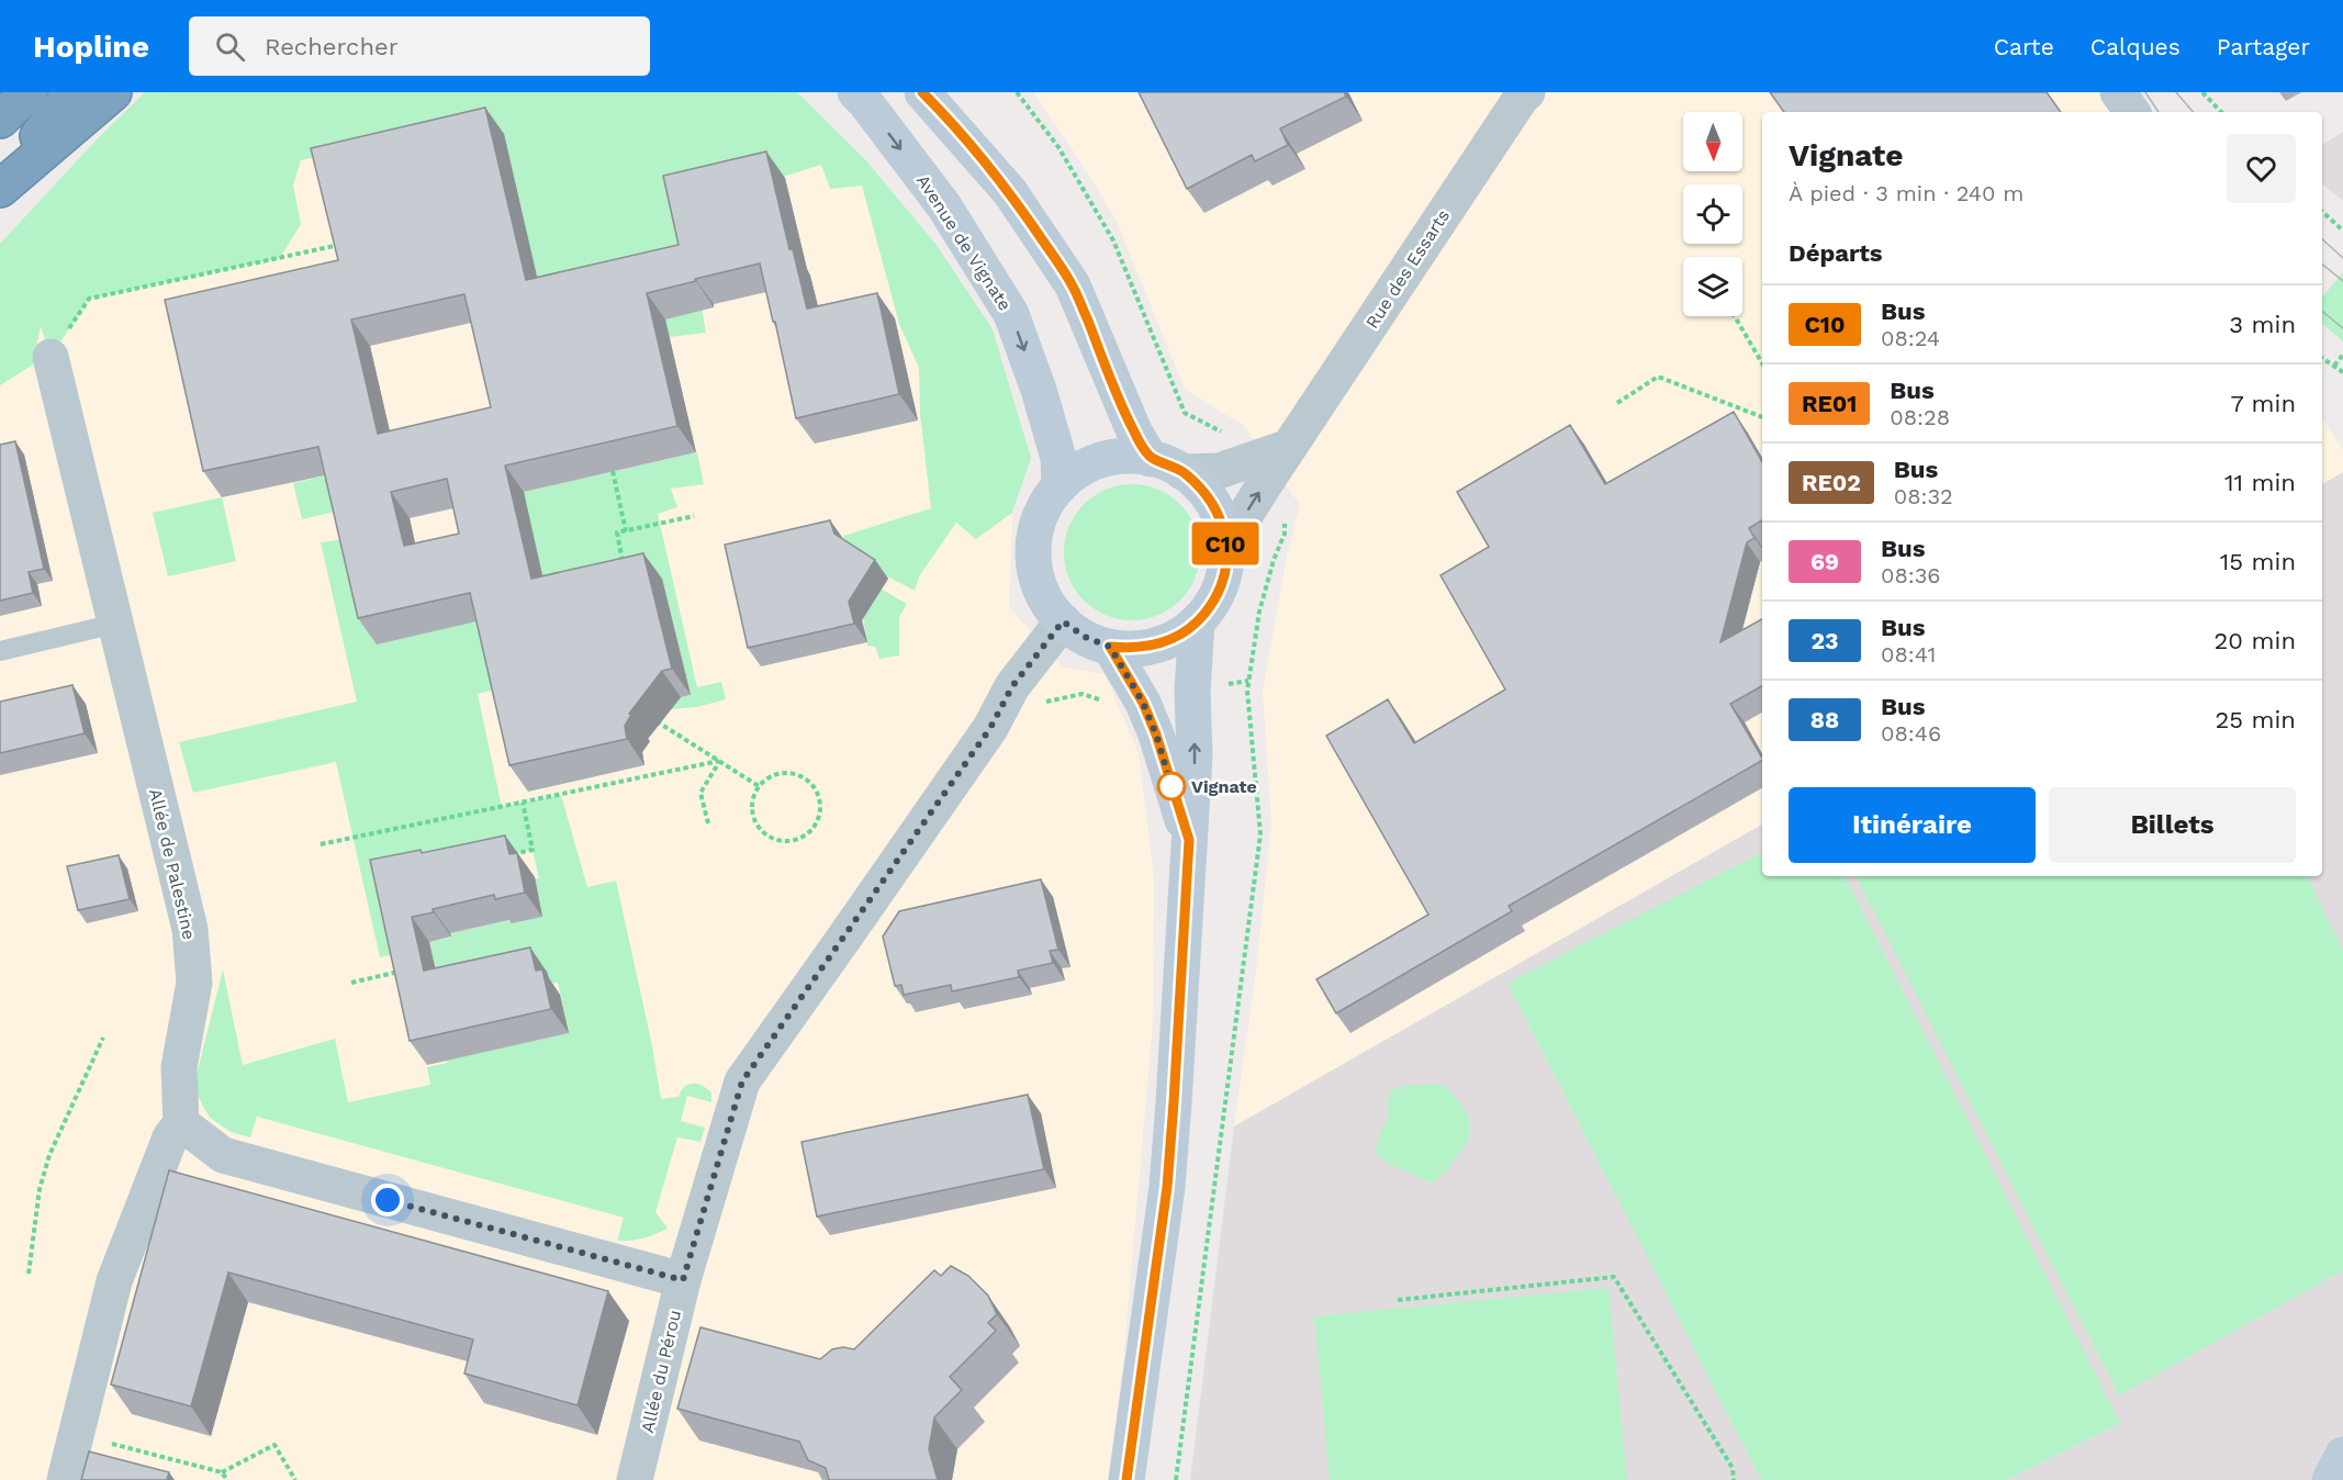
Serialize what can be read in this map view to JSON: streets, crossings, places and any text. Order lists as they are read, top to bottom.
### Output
{
  "streets": {
    "street": [
      "Avenue de Vignate",
      "Rue des Essarts",
      "Allée de Palestine",
      "Allée du Pérou"
    ]
  },
  "crossings": [
    ["Avenue de Vignate", "Rue des Essarts"],
    ["Avenue de Vignate", "Allée du Pérou"],
    ["Rue des Essarts", "Allée du Pérou"]
  ],
  "places": ["Vignate"],
  "lines": ["bus line C10"],
  "north": "bottom",
  "page": {
    "header": "Hopline",
    "search": "Rechercher",
    "nav": ["Carte", "Calques", "Partager"],
    "on_map": "C10",
    "heading": [
      ["Vignate", "À pied · 3 min · 240 m"],
      "Départs"
    ],
    "list": [
      {
        "mark": "C10",
        "name": "Bus",
        "note": "08:24",
        "value": "3 min"
      },
      {
        "mark": "RE01",
        "name": "Bus",
        "note": "08:28",
        "value": "7 min"
      },
      {
        "mark": "RE02",
        "name": "Bus",
        "note": "08:32",
        "value": "11 min"
      },
      {
        "mark": "69",
        "name": "Bus",
        "note": "08:36",
        "value": "15 min"
      },
      {
        "mark": "23",
        "name": "Bus",
        "note": "08:41",
        "value": "20 min"
      },
      {
        "mark": "88",
        "name": "Bus",
        "note": "08:46",
        "value": "25 min"
      }
    ],
    "buttons": ["Itinéraire", "Billets"]
  }
}
